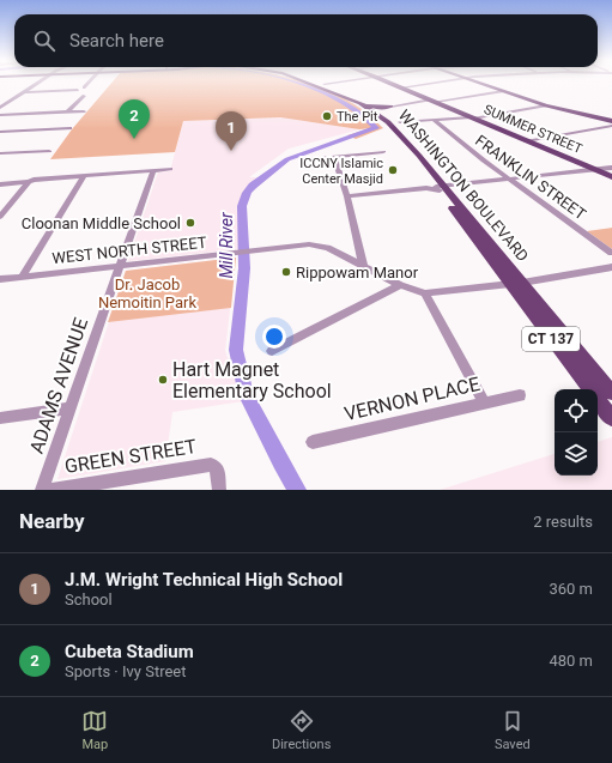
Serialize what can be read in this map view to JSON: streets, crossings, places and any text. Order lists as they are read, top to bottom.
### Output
{
  "streets": {
    "main road": ["SUMMER STREET", "WASHINGTON BOULEVARD", "CT 137"],
    "street": [
      "FRANKLIN STREET",
      "WEST NORTH STREET",
      "ADAMS AVENUE",
      "VERNON PLACE",
      "GREEN STREET"
    ]
  },
  "crossings": [
    ["WEST NORTH STREET", "ADAMS AVENUE"]
  ],
  "water": ["Mill River"],
  "parks": ["Dr. Jacob Nemoitin Park"],
  "places": [
    "The Pit",
    "ICCNY Islamic Center Masjid",
    "Cloonan Middle School",
    "Rippowam Manor",
    "Hart Magnet Elementary School"
  ],
  "page": {
    "search": "Search here",
    "pins": ["2", "1"],
    "heading": ["Nearby", "2 results"],
    "list": [
      {
        "mark": "1",
        "name": "J.M. Wright Technical High School",
        "note": "School",
        "value": "360 m"
      },
      {
        "mark": "2",
        "name": "Cubeta Stadium",
        "note": "Sports · Ivy Street",
        "value": "480 m"
      }
    ],
    "nav": ["Map", "Directions", "Saved"]
  }
}
